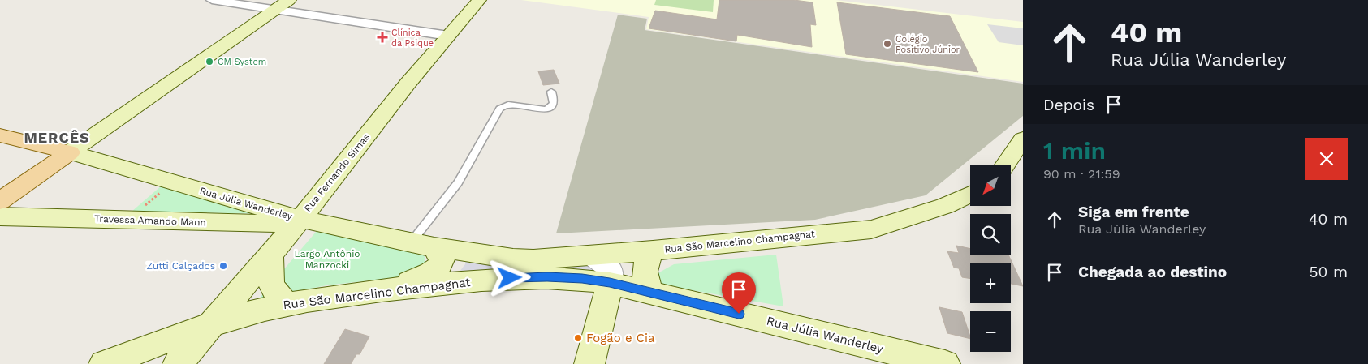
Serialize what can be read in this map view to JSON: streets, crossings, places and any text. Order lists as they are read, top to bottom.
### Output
{
  "streets": {
    "main road": [
      "Rua Fernando Simas",
      "Rua Júlia Wanderley",
      "Travessa Amando Mann",
      "Rua São Marcelino Champagnat"
    ]
  },
  "crossings": [
    ["Rua Fernando Simas", "Rua Júlia Wanderley"],
    ["Rua Fernando Simas", "Travessa Amando Mann"],
    ["Rua Fernando Simas", "Rua São Marcelino Champagnat"],
    ["Rua Júlia Wanderley", "Travessa Amando Mann"],
    ["Rua Júlia Wanderley", "Rua São Marcelino Champagnat"]
  ],
  "districts": ["MERCÊS"],
  "parks": ["Largo Antônio Manzocki"],
  "places": {
    "health": ["Clínica da Psique"],
    "other": [
      "Colégio Positivo Júnior",
      "CM System",
      "Zutti Calçados",
      "Fogão e Cia"
    ]
  },
  "north": "bottom left",
  "page": {
    "turn": ["40 m", "Rua Júlia Wanderley"],
    "then": "Depois",
    "heading": ["1 min", "90 m · 21:59"],
    "map_buttons": ["+", "−"],
    "list": [
      {
        "name": "Siga em frente",
        "note": "Rua Júlia Wanderley",
        "value": "40 m"
      },
      {
        "name": "Chegada ao destino",
        "value": "50 m"
      }
    ]
  }
}
